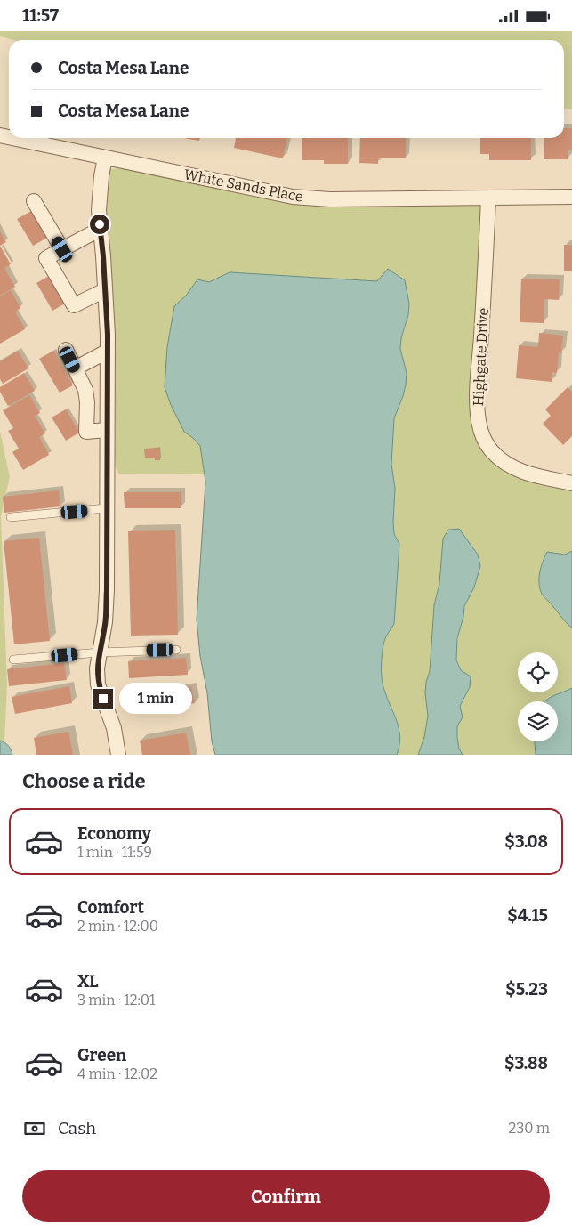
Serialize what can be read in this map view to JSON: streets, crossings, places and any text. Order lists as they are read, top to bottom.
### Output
{
  "streets": {
    "street": ["White Sands Place", "Highgate Drive"]
  },
  "crossings": [
    ["White Sands Place", "Highgate Drive"]
  ],
  "page": {
    "status": "11:57",
    "banner": ["Costa Mesa Lane", "Costa Mesa Lane"],
    "bubble": "1 min",
    "heading": "Choose a ride",
    "list": [
      {
        "name": "Economy",
        "note": "1 min · 11:59",
        "value": "$3.08"
      },
      {
        "name": "Comfort",
        "note": "2 min · 12:00",
        "value": "$4.15"
      },
      {
        "name": "XL",
        "note": "3 min · 12:01",
        "value": "$5.23"
      },
      {
        "name": "Green",
        "note": "4 min · 12:02",
        "value": "$3.88"
      }
    ],
    "pay": ["Cash", "230 m"],
    "buttons": "Confirm"
  }
}
